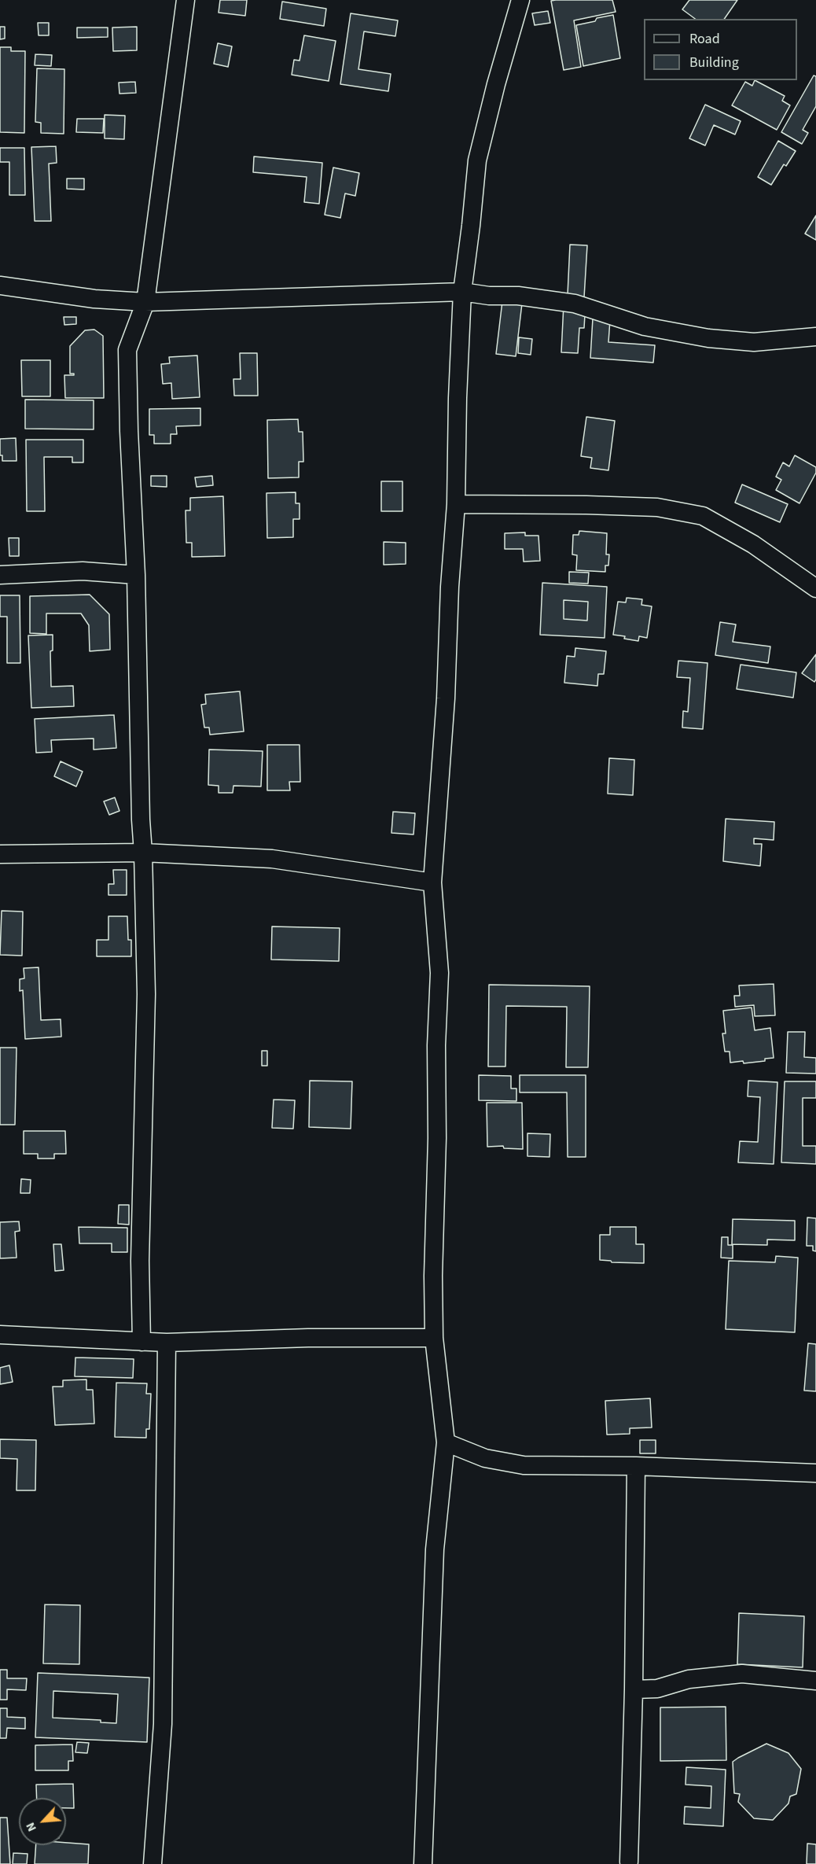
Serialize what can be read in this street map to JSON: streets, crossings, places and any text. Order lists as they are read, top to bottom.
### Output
{
  "legend": ["Road", "Building"],
  "north": "bottom left"
}
